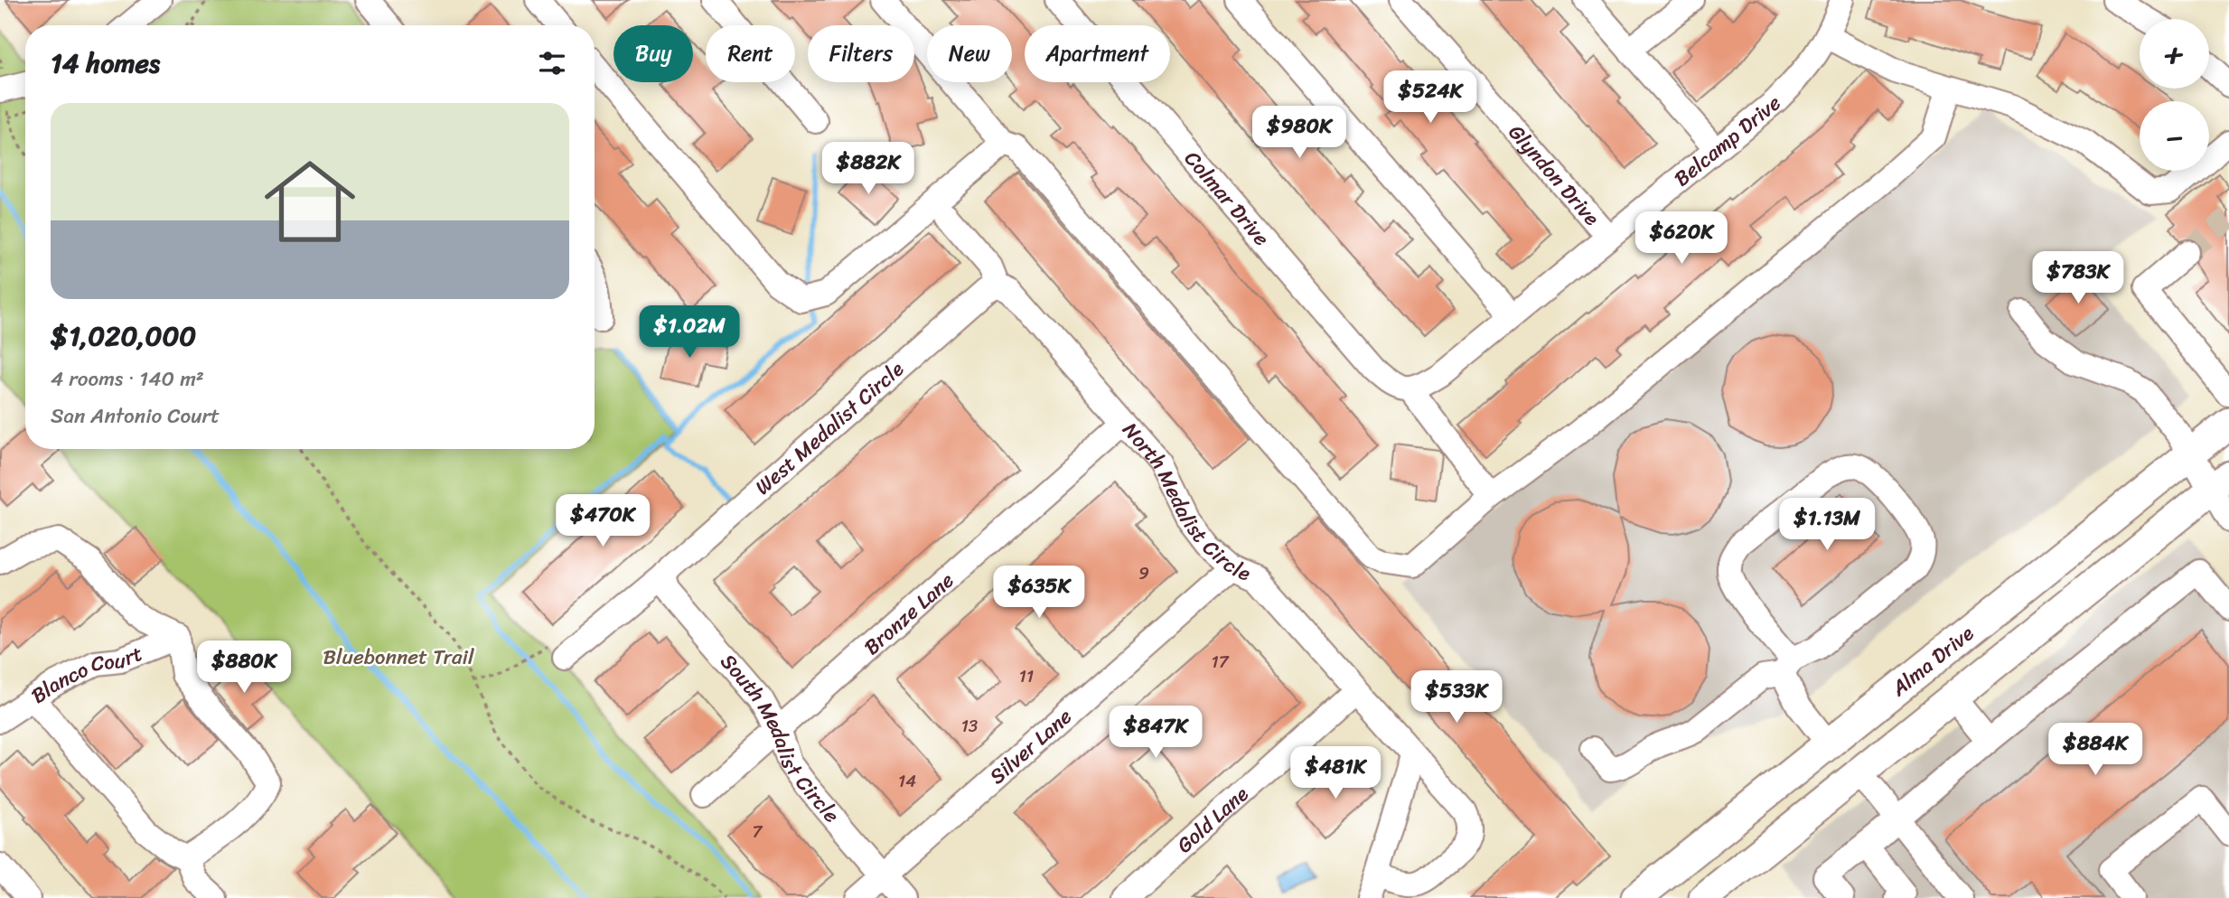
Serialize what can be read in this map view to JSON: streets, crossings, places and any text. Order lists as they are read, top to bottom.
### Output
{
  "streets": {
    "main road": ["Alma Drive"],
    "street": [
      "Belcamp Drive",
      "Glyndon Drive",
      "Colmar Drive",
      "West Medalist Circle",
      "North Medalist Circle",
      "Bronze Lane",
      "Blanco Court",
      "South Medalist Circle",
      "Silver Lane",
      "Gold Lane"
    ]
  },
  "crossings": [
    ["Belcamp Drive", "Glyndon Drive"],
    ["Belcamp Drive", "Colmar Drive"],
    ["West Medalist Circle", "North Medalist Circle"],
    ["West Medalist Circle", "South Medalist Circle"],
    ["North Medalist Circle", "Bronze Lane"],
    ["North Medalist Circle", "Silver Lane"],
    ["North Medalist Circle", "Gold Lane"],
    ["Bronze Lane", "South Medalist Circle"],
    ["South Medalist Circle", "Silver Lane"]
  ],
  "parks": ["Bluebonnet Trail"],
  "house_numbers": [
    "9",
    "17",
    "11",
    "13",
    "14",
    "7"
  ],
  "page": {
    "map_buttons": ["+", "−"],
    "chip": [
      "Buy",
      "Rent",
      "Filters",
      "New",
      "Apartment"
    ],
    "heading": "14 homes",
    "price": [
      "$524K",
      "$980K",
      "$882K",
      "$620K",
      "$783K",
      "$1.02M",
      "$470K",
      "$1.13M",
      "$635K",
      "$880K",
      "$533K",
      "$847K",
      "$884K",
      "$481K"
    ],
    "list": [
      {
        "name": "$1,020,000",
        "note": "4 rooms · 140 m² · San Antonio Court"
      }
    ]
  }
}
